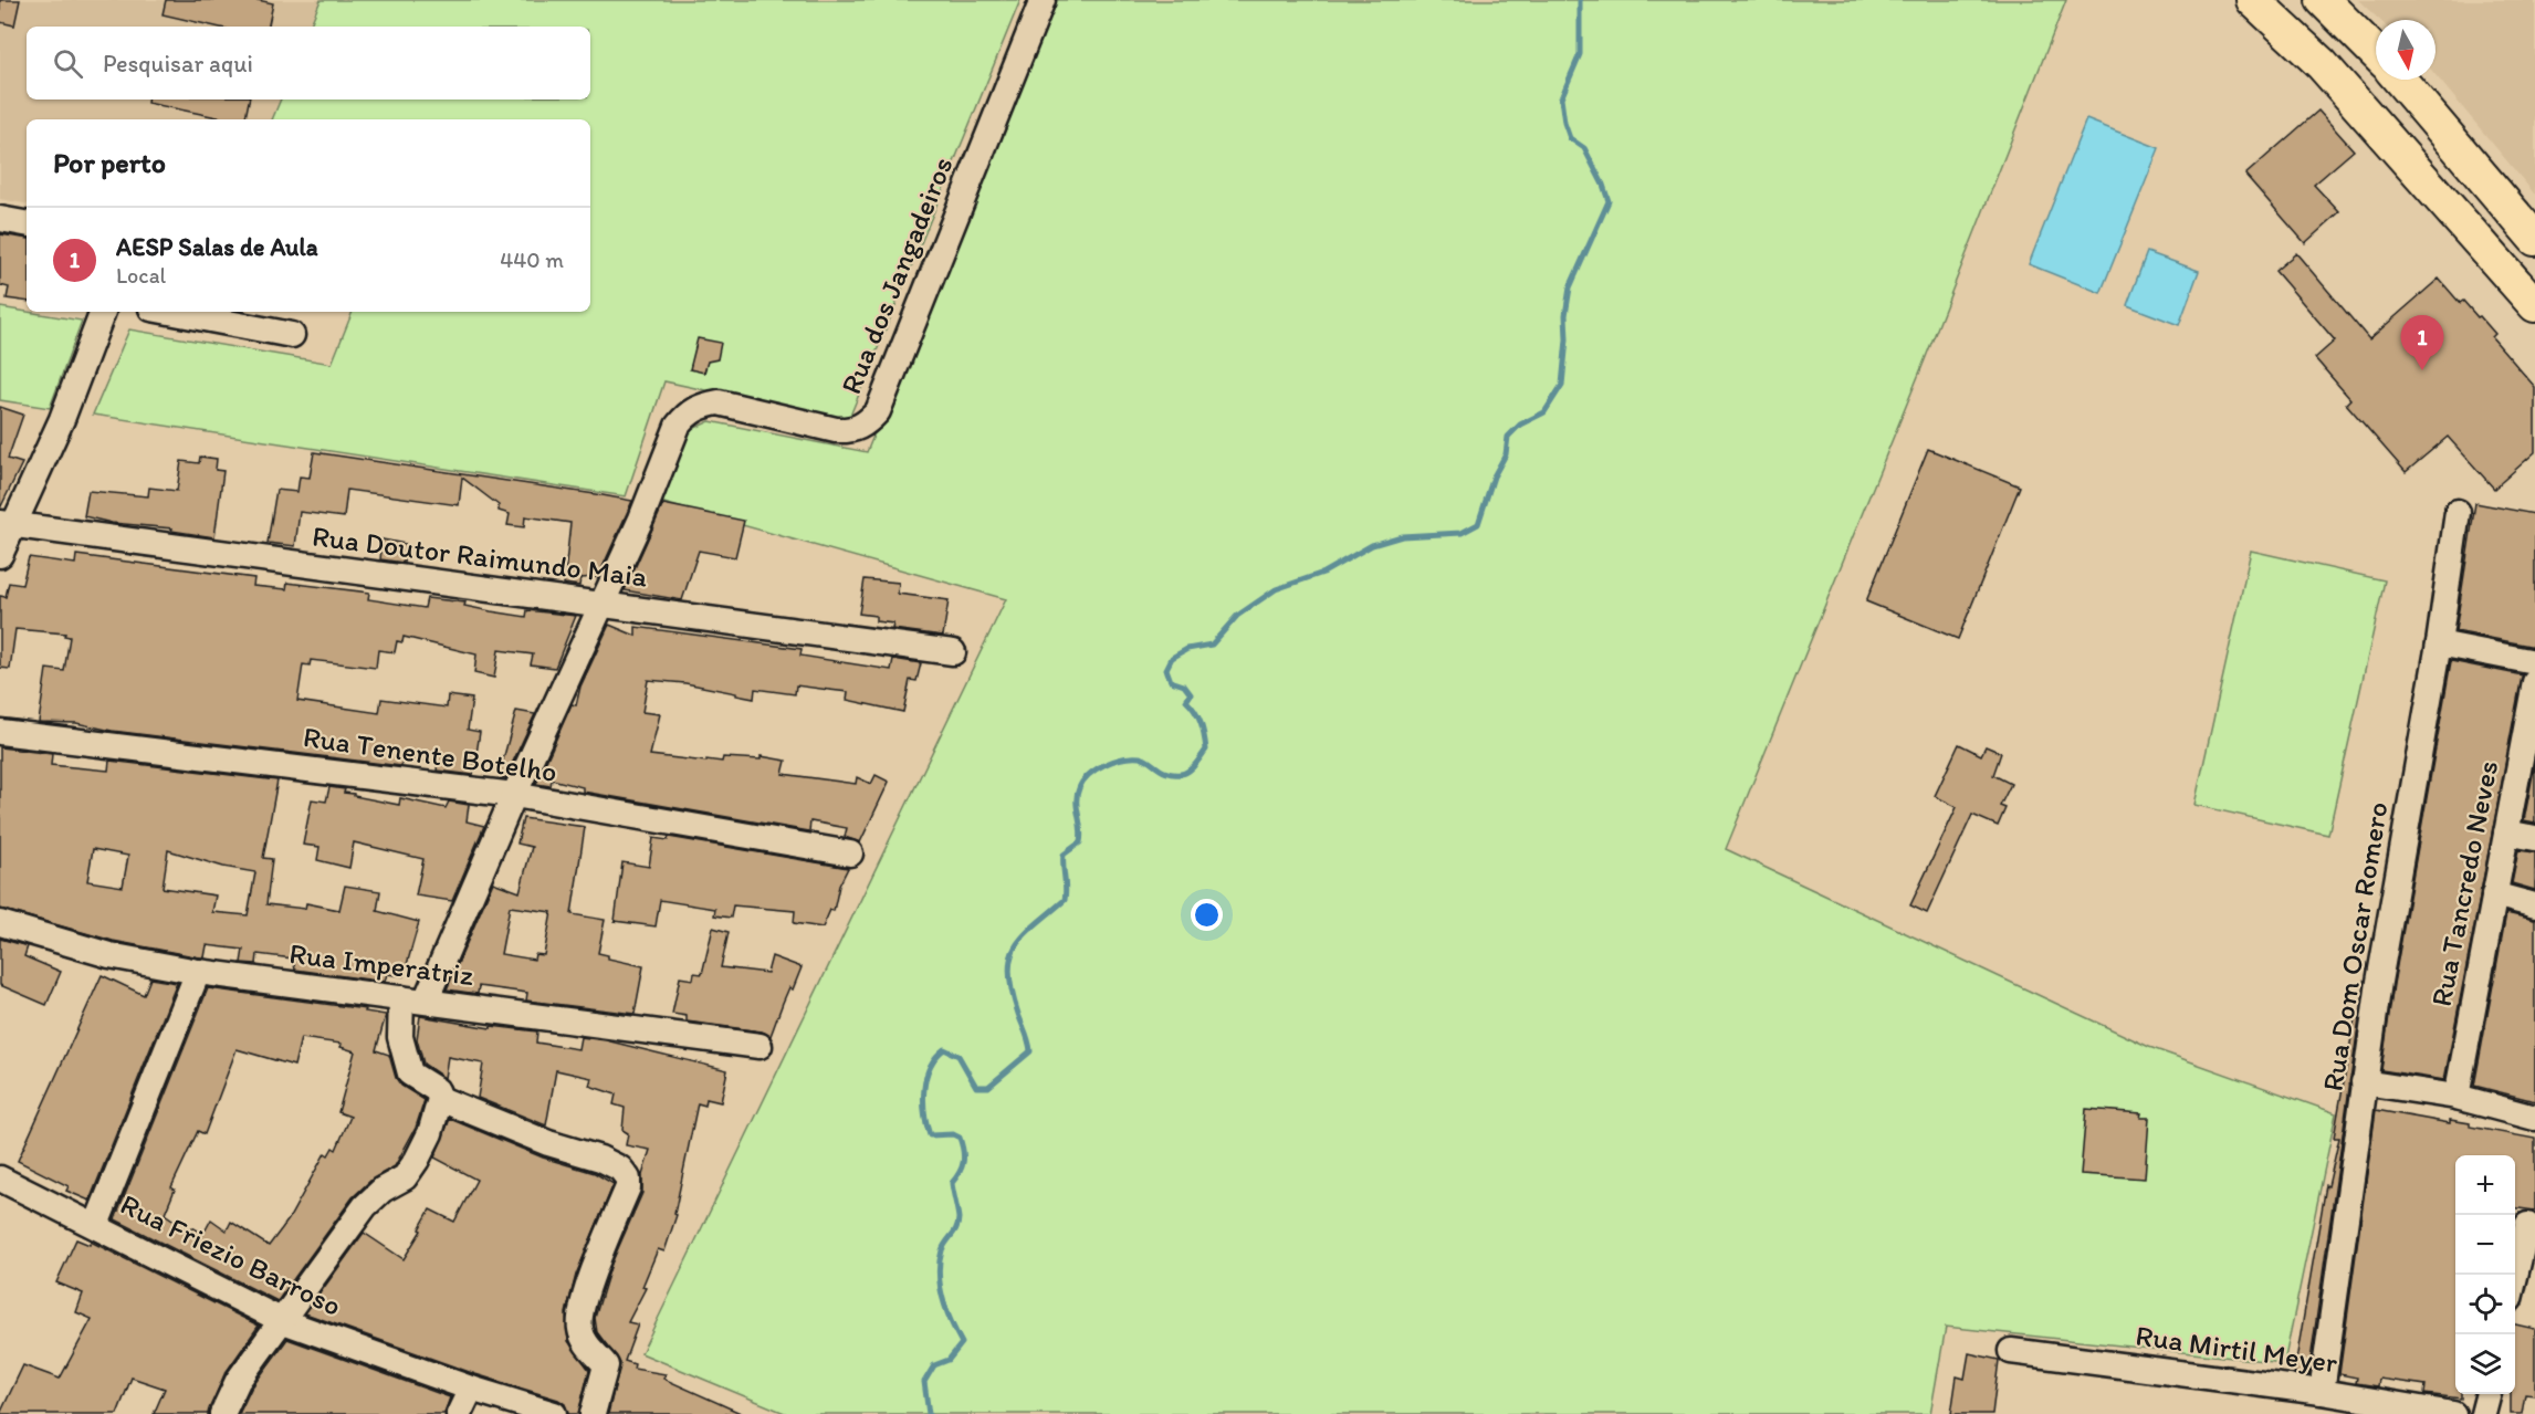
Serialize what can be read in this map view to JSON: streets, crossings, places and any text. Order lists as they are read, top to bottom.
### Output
{
  "streets": {
    "street": [
      "Rua dos Jangadeiros",
      "Rua Doutor Raimundo Maia",
      "Rua Tenente Botelho",
      "Rua Tancredo Neves",
      "Rua Dom Oscar Romero",
      "Rua Imperatriz",
      "Rua Friezio Barroso",
      "Rua Mirtil Meyer"
    ]
  },
  "crossings": [
    ["Rua dos Jangadeiros", "Rua Doutor Raimundo Maia"],
    ["Rua Dom Oscar Romero", "Rua Mirtil Meyer"]
  ],
  "north": "bottom",
  "page": {
    "search": "Pesquisar aqui",
    "heading": "Por perto",
    "list": [
      {
        "mark": "1",
        "name": "AESP Salas de Aula",
        "note": "Local",
        "value": "440 m"
      }
    ],
    "pins": "1",
    "map_buttons": ["+", "−"]
  }
}
